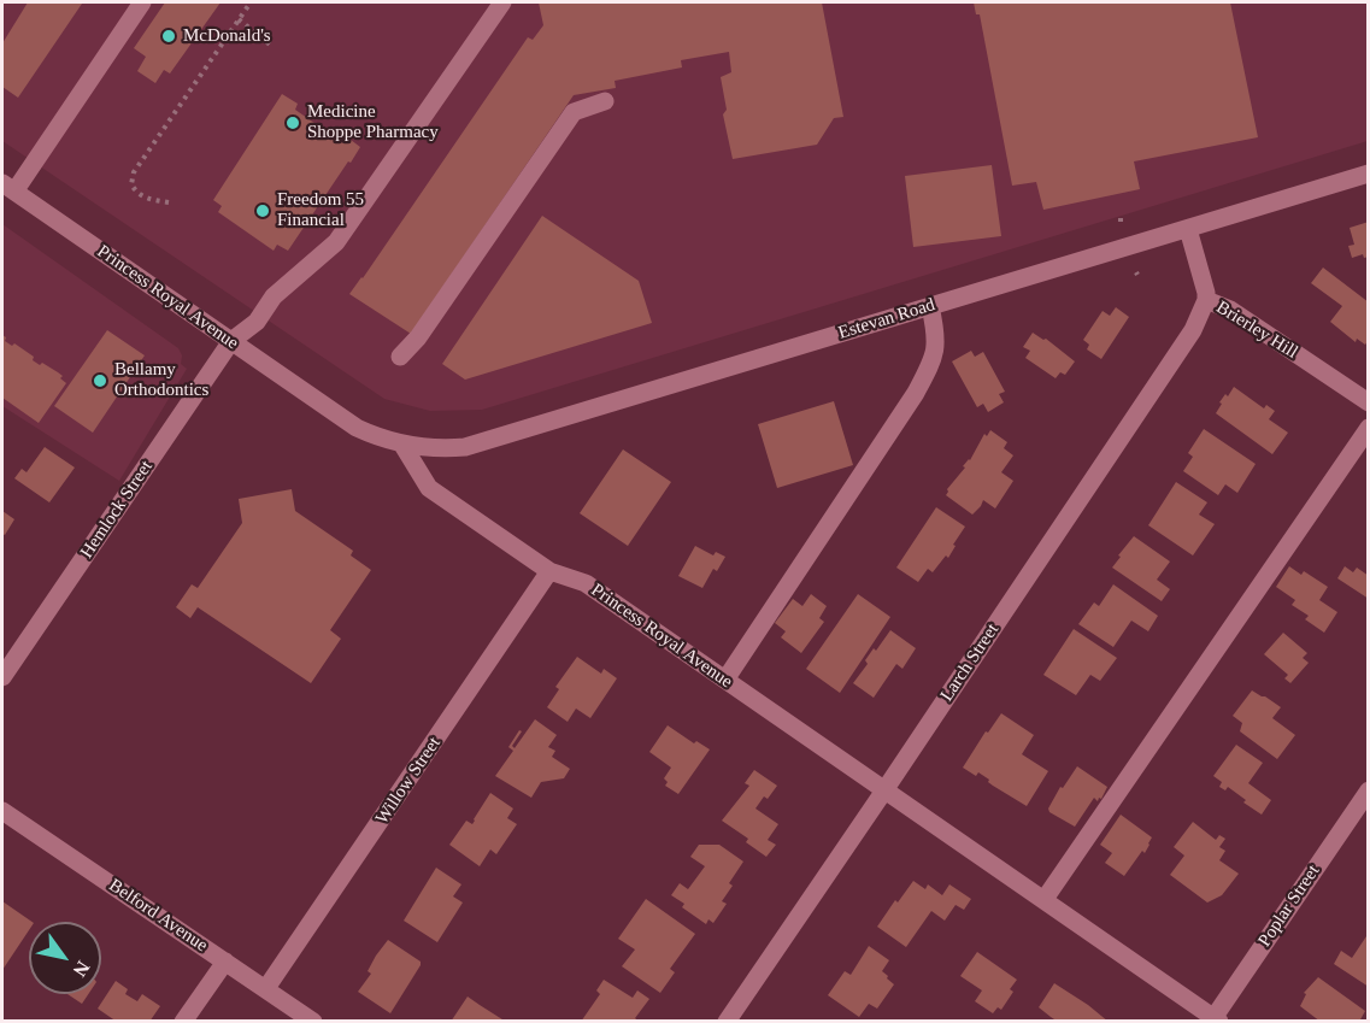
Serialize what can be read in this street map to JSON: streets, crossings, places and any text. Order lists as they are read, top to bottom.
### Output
{
  "streets": {
    "street": [
      "Princess Royal Avenue",
      "Estevan Road",
      "Brierley Hill",
      "Hemlock Street",
      "Larch Street",
      "Willow Street",
      "Poplar Street",
      "Belford Avenue"
    ]
  },
  "crossings": [
    ["Princess Royal Avenue", "Estevan Road"],
    ["Princess Royal Avenue", "Hemlock Street"],
    ["Princess Royal Avenue", "Larch Street"],
    ["Princess Royal Avenue", "Willow Street"],
    ["Princess Royal Avenue", "Poplar Street"],
    ["Estevan Road", "Brierley Hill"],
    ["Brierley Hill", "Larch Street"],
    ["Willow Street", "Belford Avenue"]
  ],
  "places": [
    "McDonald's",
    "Medicine Shoppe Pharmacy",
    "Freedom 55 Financial",
    "Bellamy Orthodontics"
  ],
  "north": "bottom right"
}
